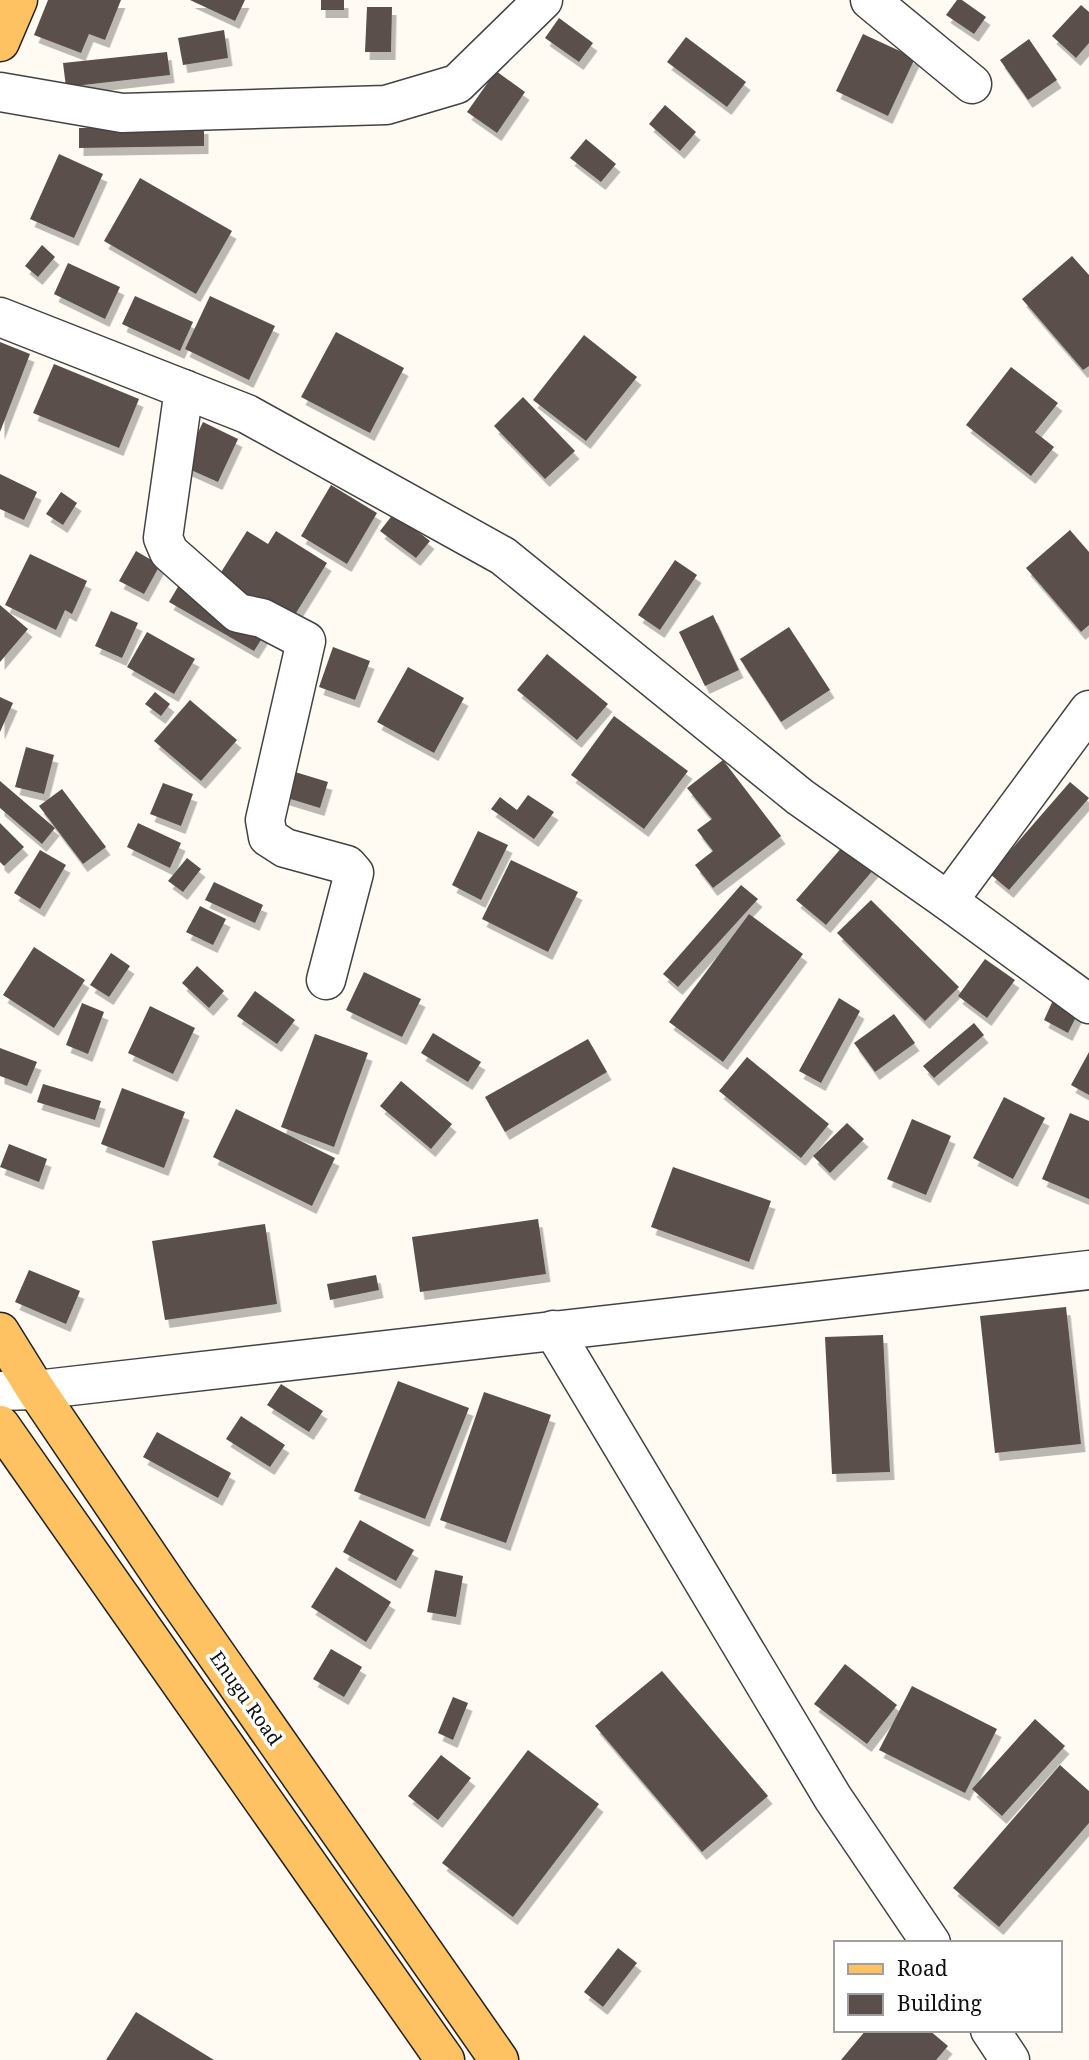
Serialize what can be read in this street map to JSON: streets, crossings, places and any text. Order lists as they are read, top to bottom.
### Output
{
  "streets": {
    "main road": ["Enugu Road"]
  },
  "legend": ["Road", "Building"]
}
